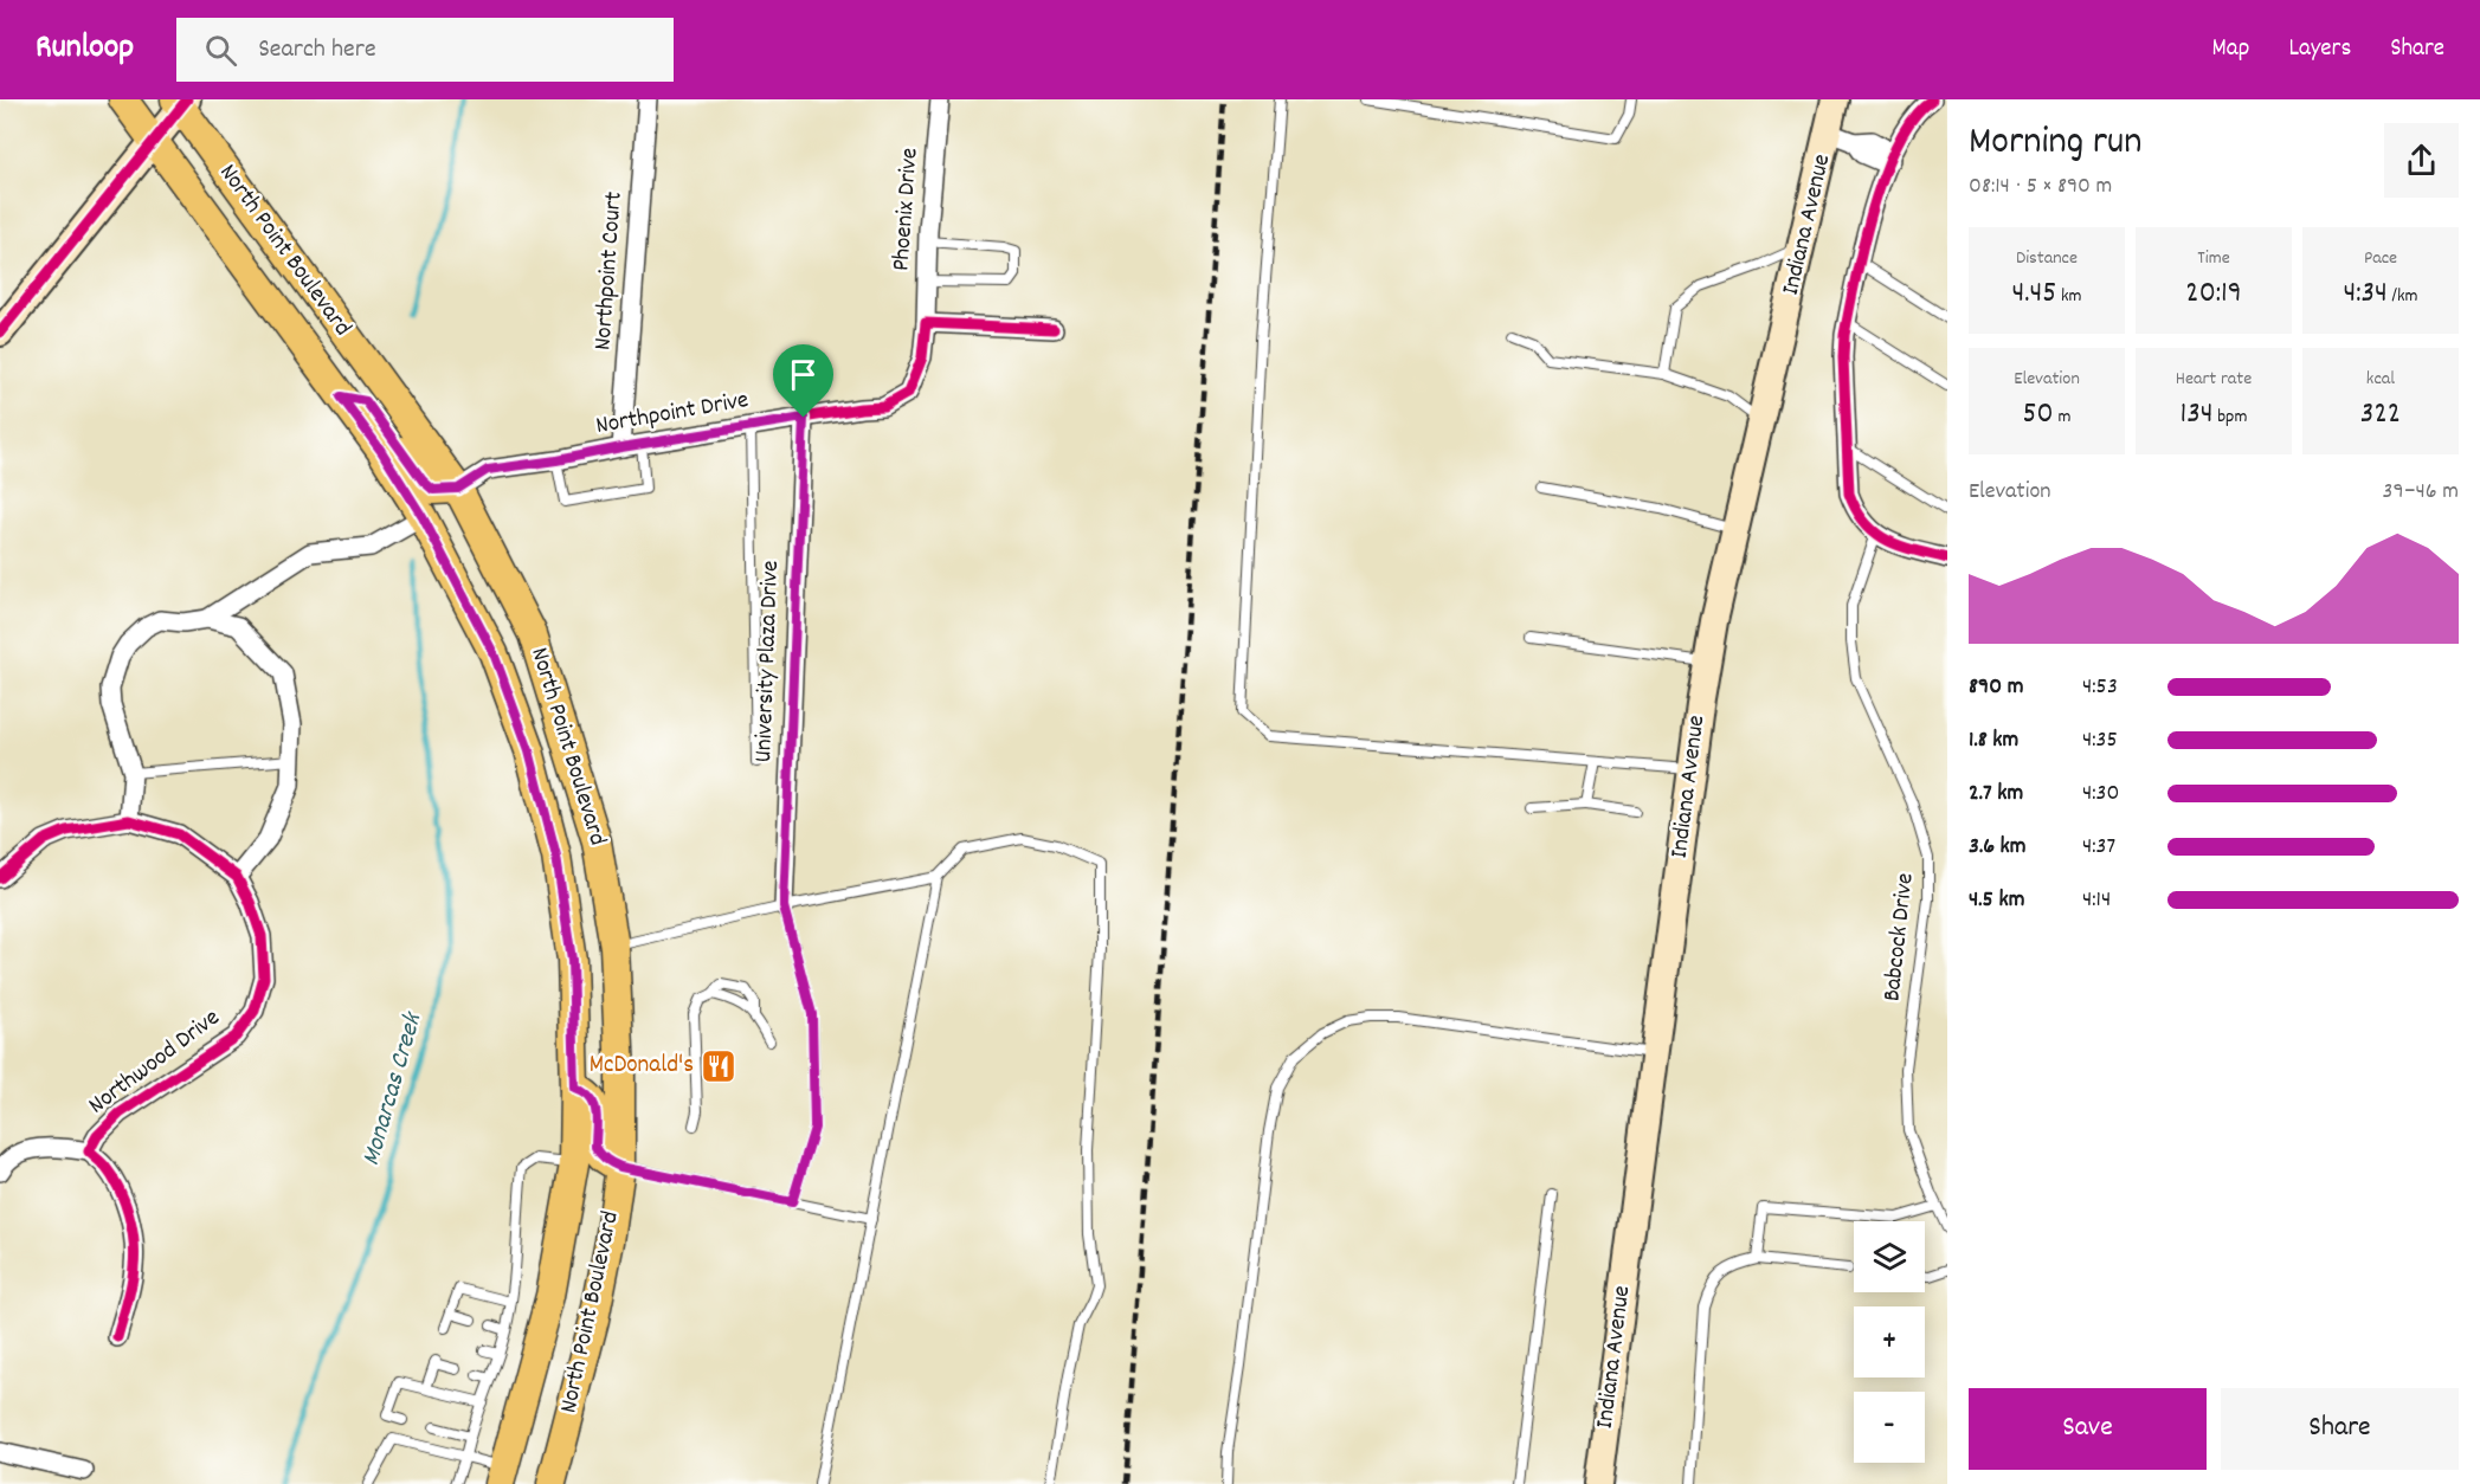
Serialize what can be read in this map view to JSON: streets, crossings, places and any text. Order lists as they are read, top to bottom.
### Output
{
  "streets": {
    "main road": ["Indiana Avenue", "North Point Boulevard"],
    "street": [
      "Phoenix Drive",
      "Northpoint Court",
      "Northpoint Drive",
      "University Plaza Drive",
      "Northwood Drive"
    ],
    "lane": ["Babcock Drive"]
  },
  "crossings": [
    ["Phoenix Drive", "Northpoint Drive"],
    ["North Point Boulevard", "Northpoint Drive"],
    ["Northpoint Court", "Northpoint Drive"],
    ["Northpoint Drive", "University Plaza Drive"]
  ],
  "water": ["Monarcas Creek"],
  "places": {
    "restaurant": ["McDonald's"]
  },
  "page": {
    "header": "Runloop",
    "search": "Search here",
    "nav": ["Map", "Layers", "Share"],
    "heading": ["Morning run", "08:14 · 5 × 890 m"],
    "stats": [
      ["Distance", "4.45 km"],
      ["Time", "20:19"],
      ["Pace", "4:34 /km"],
      ["Elevation", "50 m"],
      ["Heart rate", "134 bpm"],
      ["kcal", "322"]
    ],
    "chart": ["Elevation", "39–46 m"],
    "list": [
      {
        "name": "890 m",
        "note": "4:53"
      },
      {
        "name": "1.8 km",
        "note": "4:35"
      },
      {
        "name": "2.7 km",
        "note": "4:30"
      },
      {
        "name": "3.6 km",
        "note": "4:37"
      },
      {
        "name": "4.5 km",
        "note": "4:14"
      }
    ],
    "map_buttons": ["+", "−"],
    "buttons": ["Save", "Share"]
  }
}
